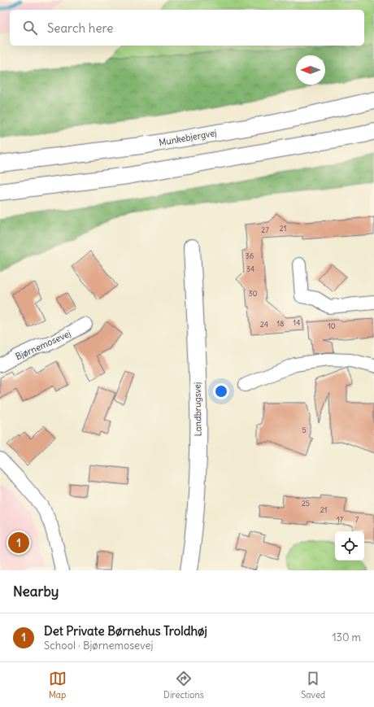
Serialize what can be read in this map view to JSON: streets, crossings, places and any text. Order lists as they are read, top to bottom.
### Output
{
  "streets": {
    "street": ["Munkebjergvej", "Bjørnemosevej", "Landbrugsvej"]
  },
  "house_numbers": [
    "21",
    "27",
    "36",
    "34",
    "30",
    "14",
    "18",
    "24",
    "10",
    "5",
    "25",
    "21",
    "17",
    "7"
  ],
  "north": "left",
  "page": {
    "search": "Search here",
    "pins": "1",
    "heading": "Nearby",
    "list": [
      {
        "mark": "1",
        "name": "Det Private Børnehus Troldhøj",
        "note": "School · Bjørnemosevej",
        "value": "130 m"
      }
    ],
    "nav": ["Map", "Directions", "Saved"]
  }
}
